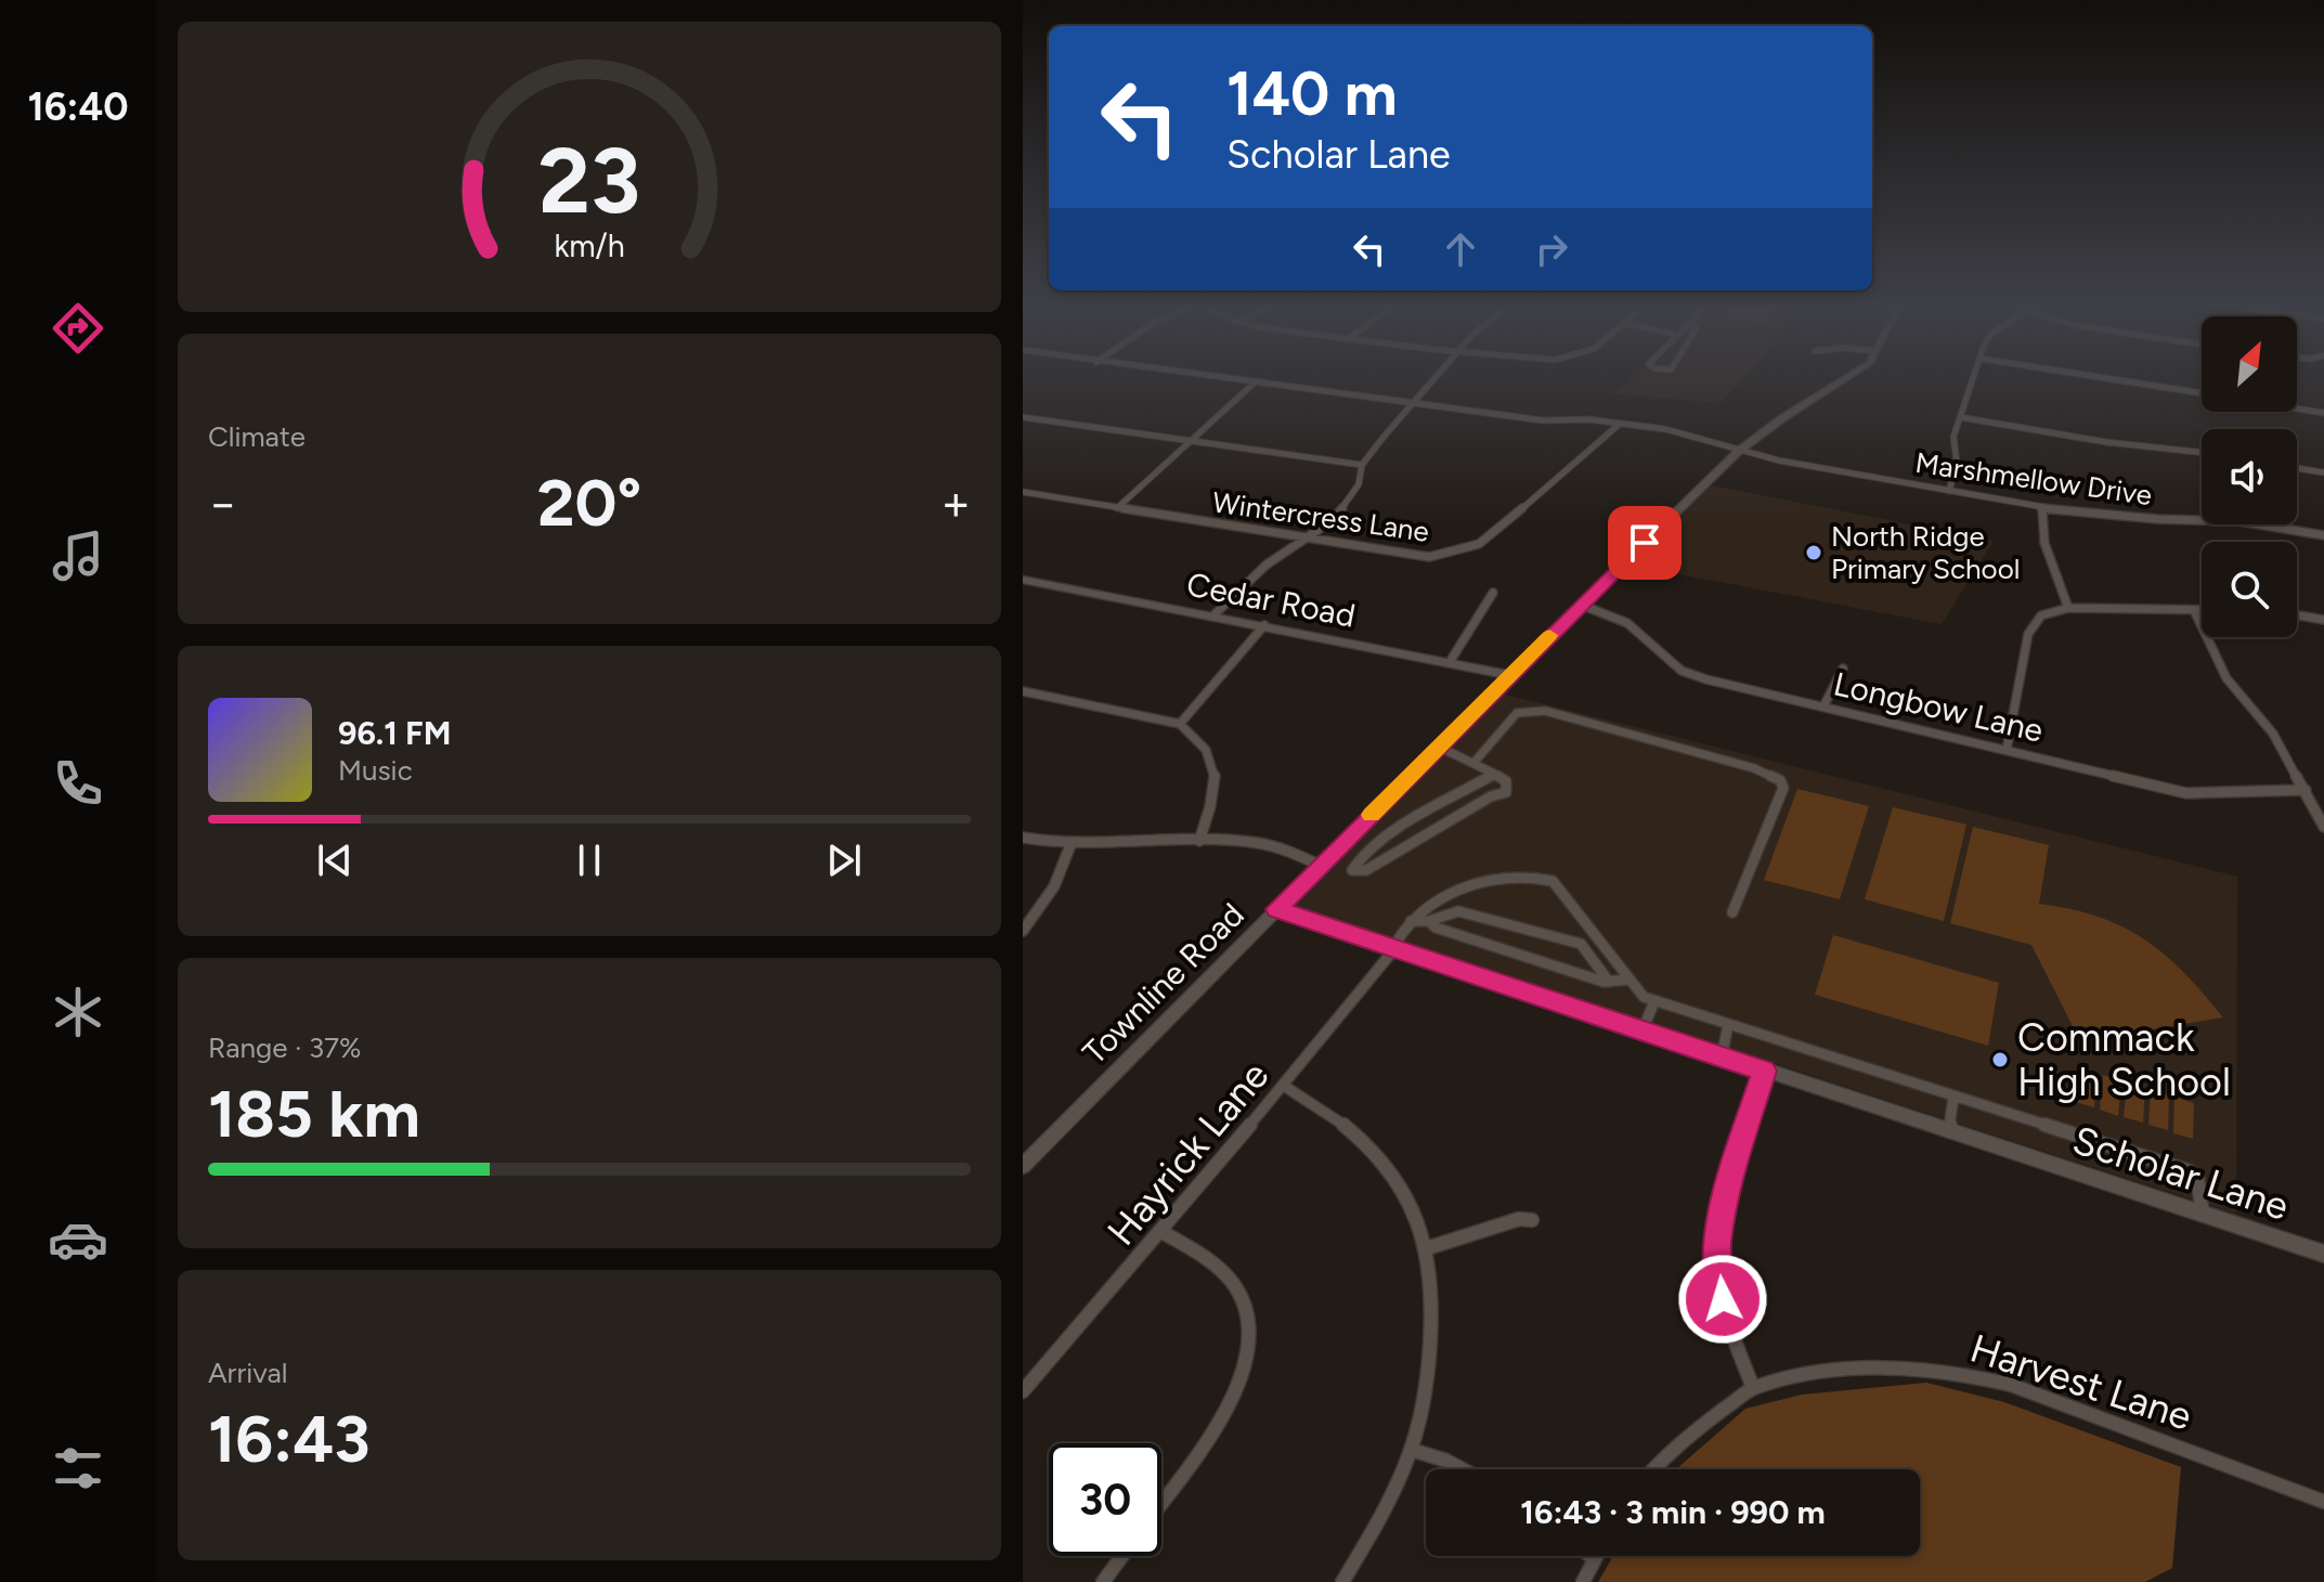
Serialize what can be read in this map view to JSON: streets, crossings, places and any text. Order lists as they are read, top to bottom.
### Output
{
  "streets": {
    "main road": ["Cedar Road", "Townline Road", "Scholar Lane"],
    "street": [
      "Marshmellow Drive",
      "Wintercress Lane",
      "Longbow Lane",
      "Hayrick Lane",
      "Harvest Lane"
    ]
  },
  "crossings": [
    ["Marshmellow Drive", "Wintercress Lane"],
    ["Marshmellow Drive", "Townline Road"],
    ["Cedar Road", "Townline Road"],
    ["Longbow Lane", "Townline Road"],
    ["Townline Road", "Scholar Lane"],
    ["Hayrick Lane", "Scholar Lane"]
  ],
  "places": ["North Ridge Primary School", "Commack High School"],
  "north": "top right",
  "page": {
    "tabs": "16:40",
    "turn": ["140 m", "Scholar Lane"],
    "tile": [
      "Climate",
      ["Range · 37%", "185 km"],
      ["Arrival", "16:43"]
    ],
    "heat": ["−", "20°", "+"],
    "song": ["96.1 FM", "Music"],
    "limit": "30",
    "trip": "16:43 · 3 min · 990 m",
    "gauge": ["23", "km/h"]
  }
}
